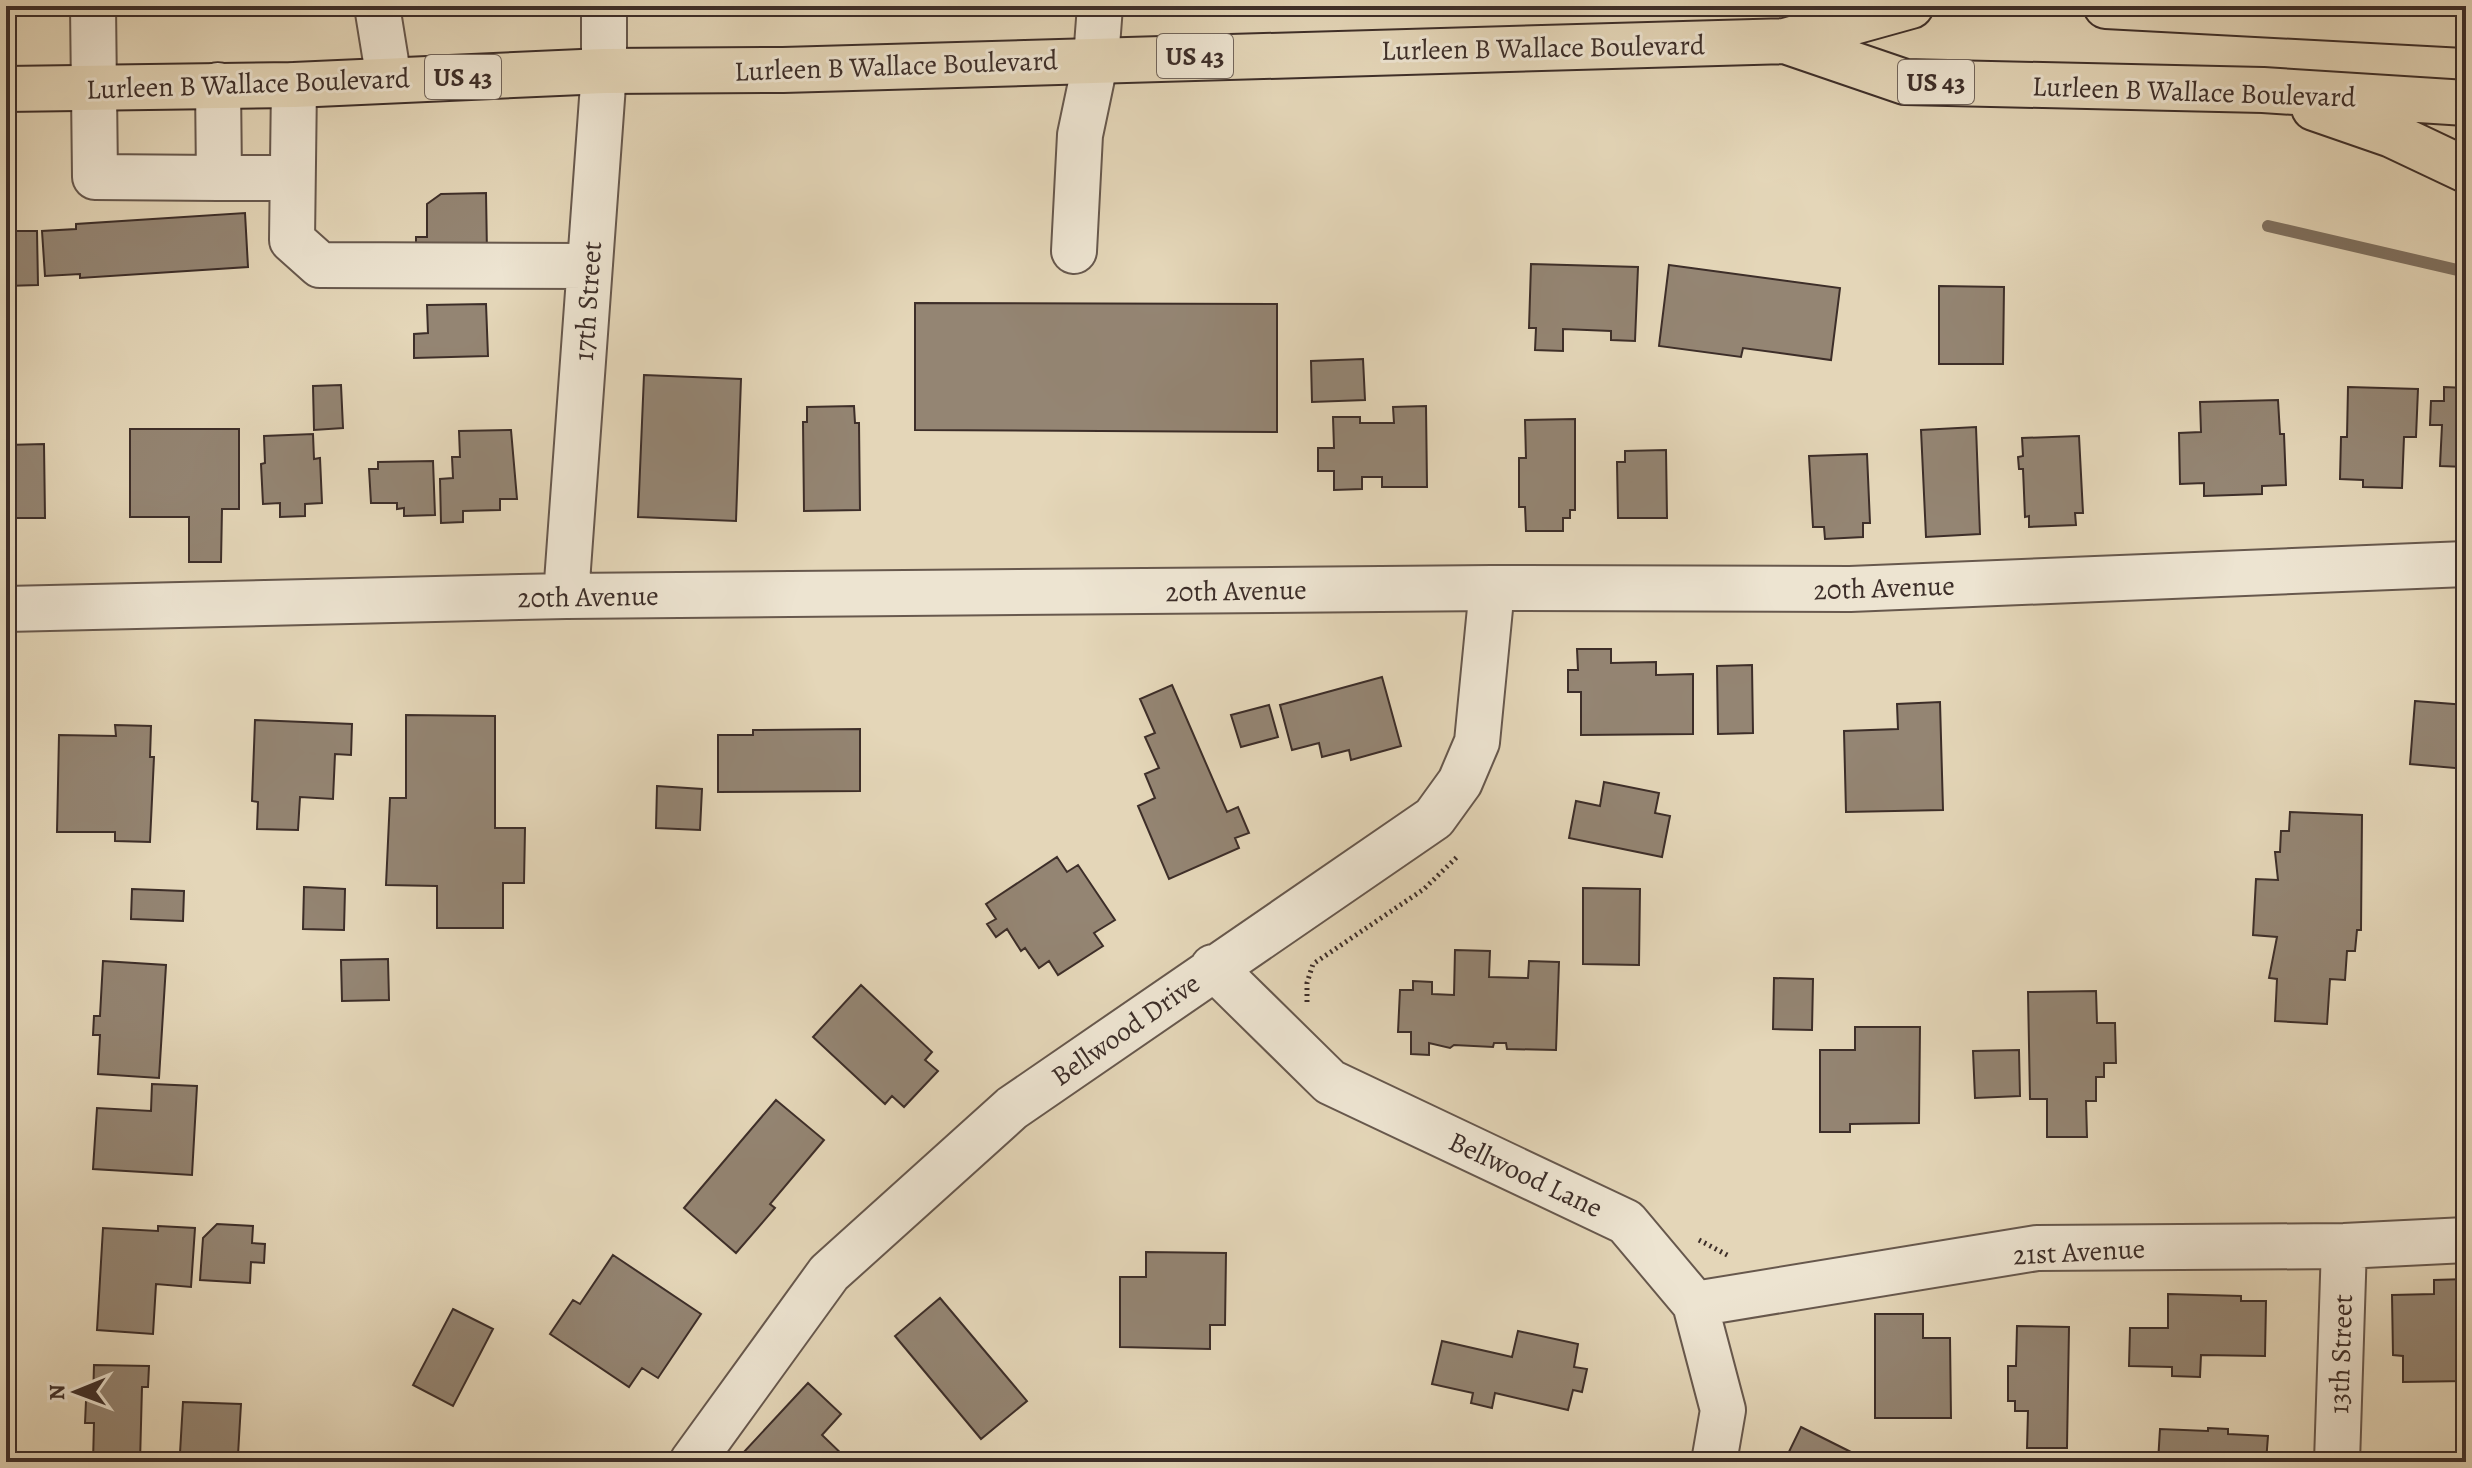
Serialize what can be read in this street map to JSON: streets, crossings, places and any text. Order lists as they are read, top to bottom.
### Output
{
  "streets": {
    "highway": ["Lurleen B Wallace Boulevard", "US 43"],
    "street": [
      "17th Street",
      "20th Avenue",
      "Bellwood Drive",
      "Bellwood Lane",
      "21st Avenue",
      "13th Street"
    ]
  },
  "crossings": [
    ["Lurleen B Wallace Boulevard", "17th Street"],
    ["17th Street", "20th Avenue"],
    ["20th Avenue", "Bellwood Drive"],
    ["Bellwood Drive", "Bellwood Lane"],
    ["Bellwood Lane", "21st Avenue"],
    ["21st Avenue", "13th Street"]
  ],
  "north": "left"
}
